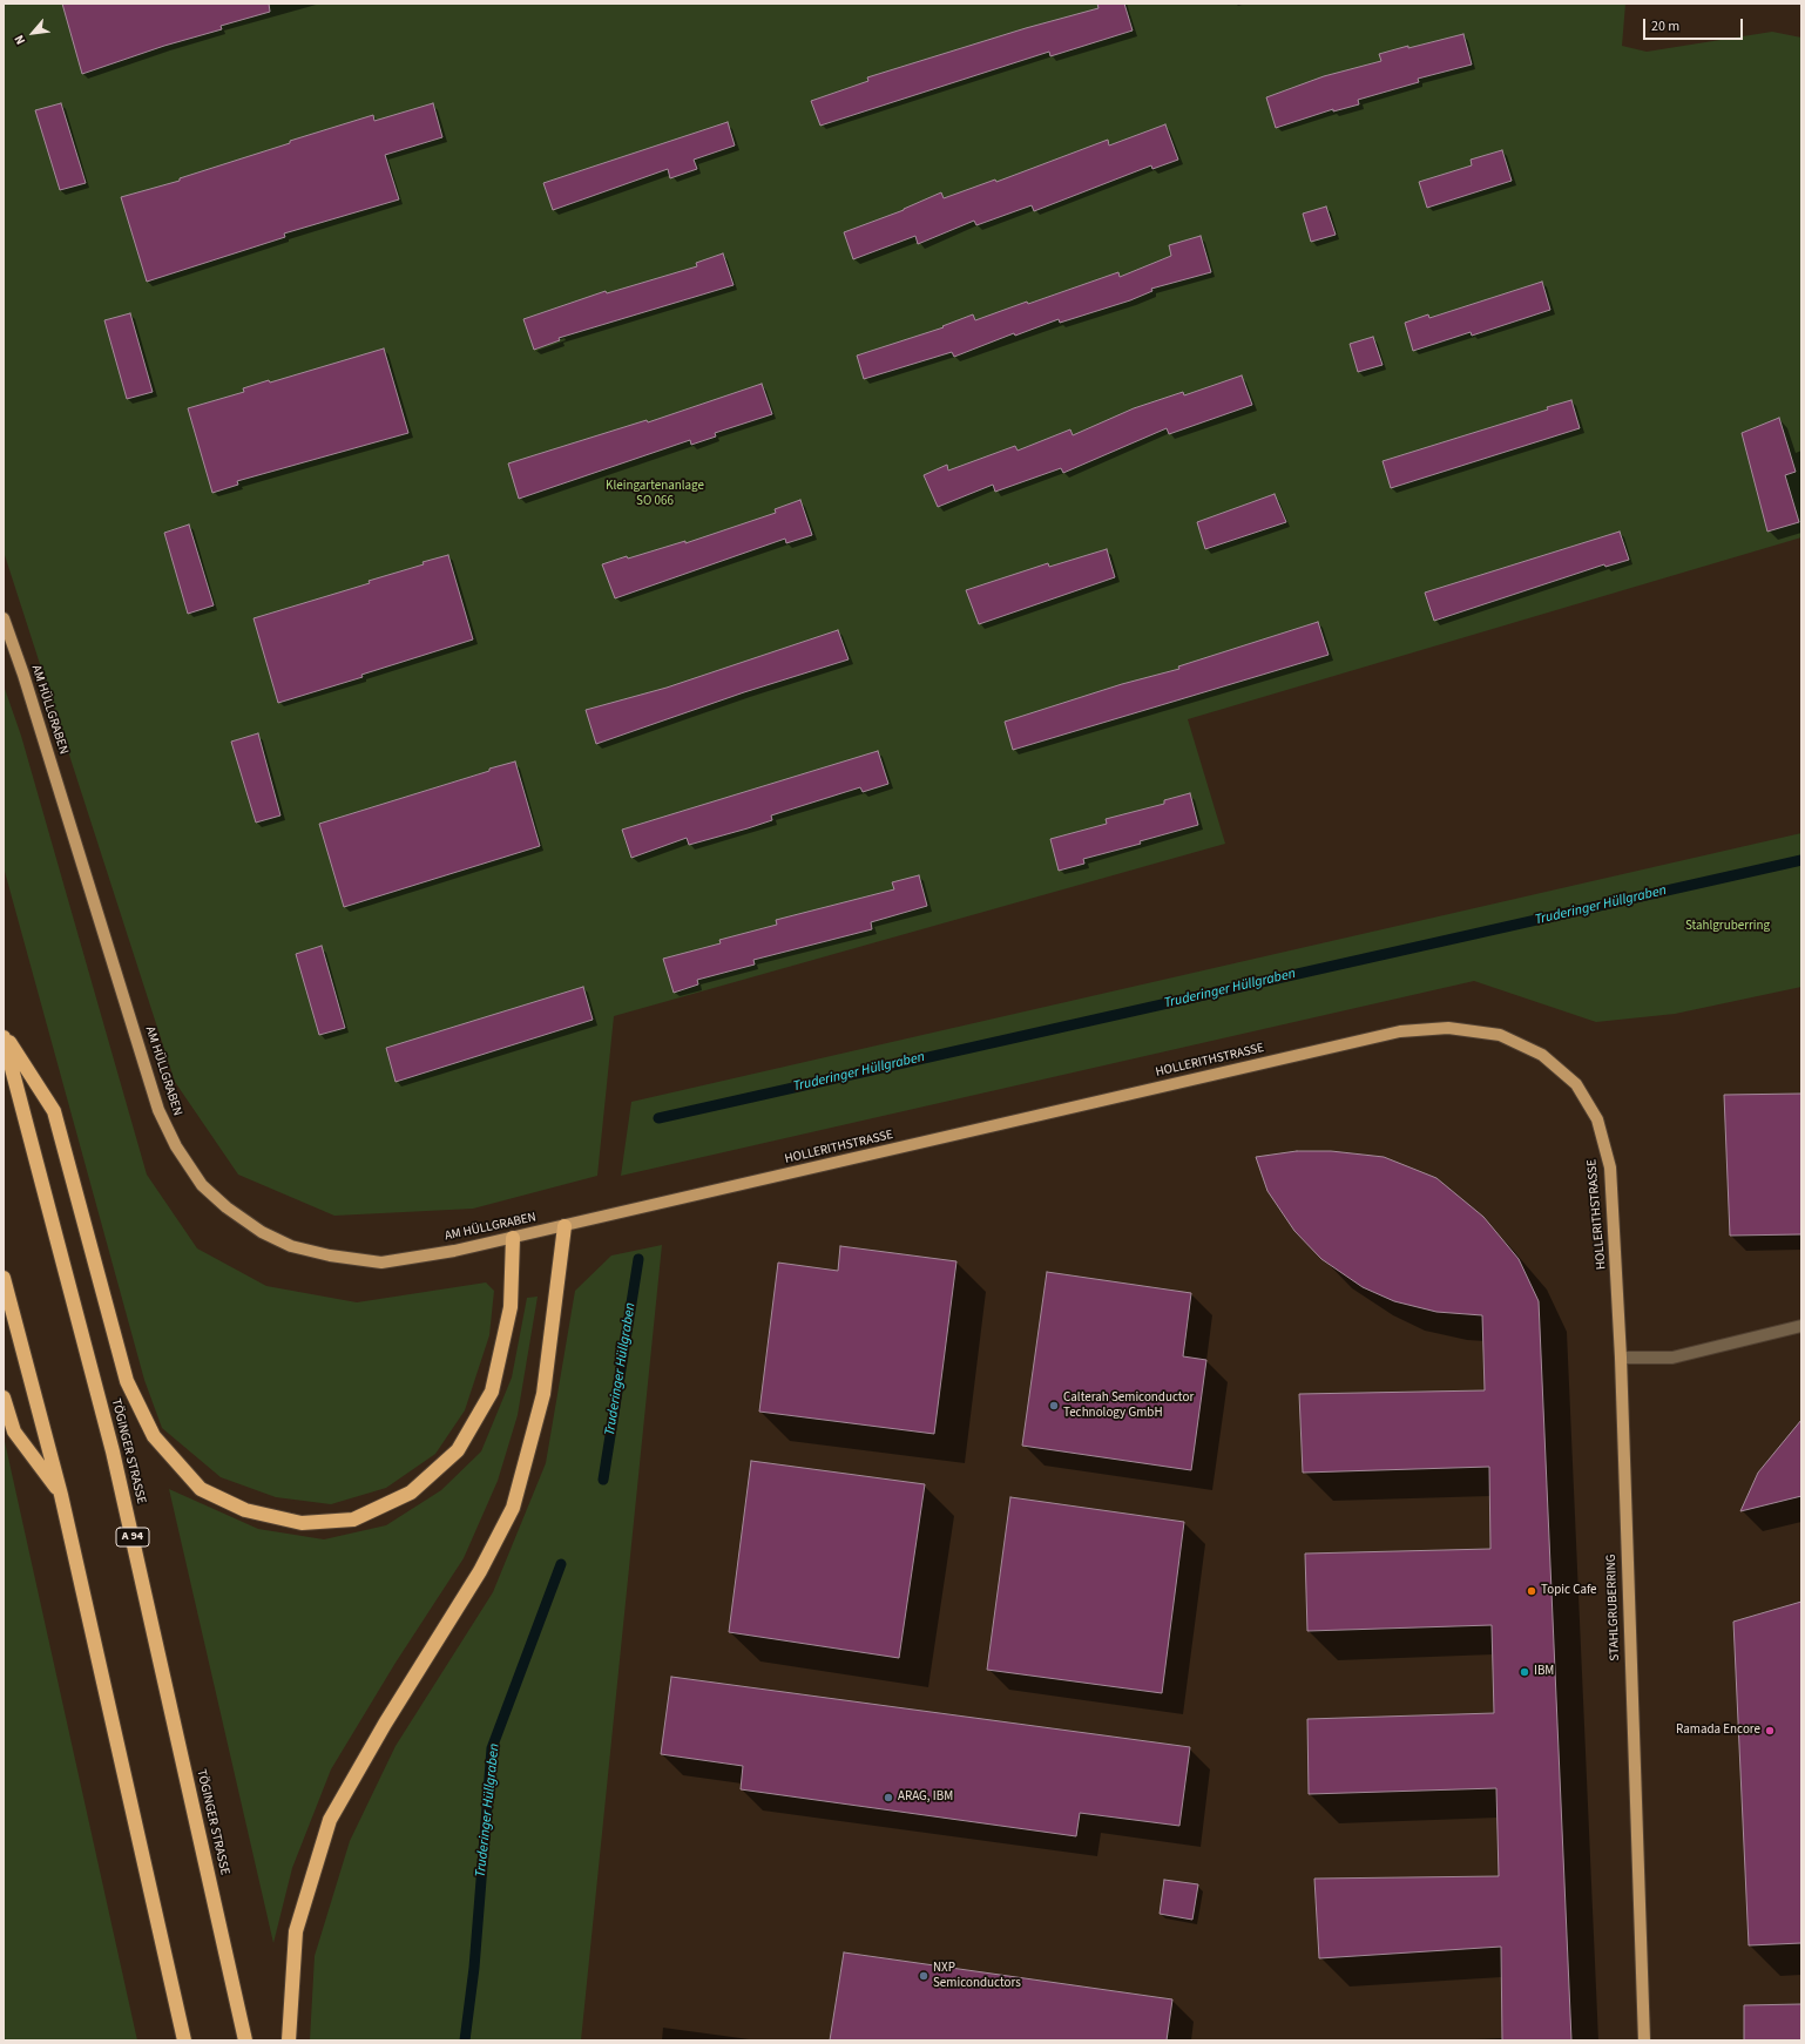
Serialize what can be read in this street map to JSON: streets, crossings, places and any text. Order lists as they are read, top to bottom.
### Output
{
  "streets": {
    "highway": ["TÖGINGER STRASSE", "A 94"],
    "main road": ["AM HÜLLGRABEN", "HOLLERITHSTRASSE", "STAHLGRUBERRING"]
  },
  "crossings": [
    ["AM HÜLLGRABEN", "HOLLERITHSTRASSE"],
    ["HOLLERITHSTRASSE", "STAHLGRUBERRING"]
  ],
  "water": ["Truderinger Hüllgraben"],
  "parks": ["Kleingartenanlage SO 066", "Stahlgruberring"],
  "places": [
    "Calterah Semiconductor Technology GmbH",
    "Topic Cafe",
    "IBM",
    "Ramada Encore",
    "ARAG, IBM",
    "NXP Semiconductors"
  ],
  "scale_bar": "20 m",
  "north": "bottom left"
}
